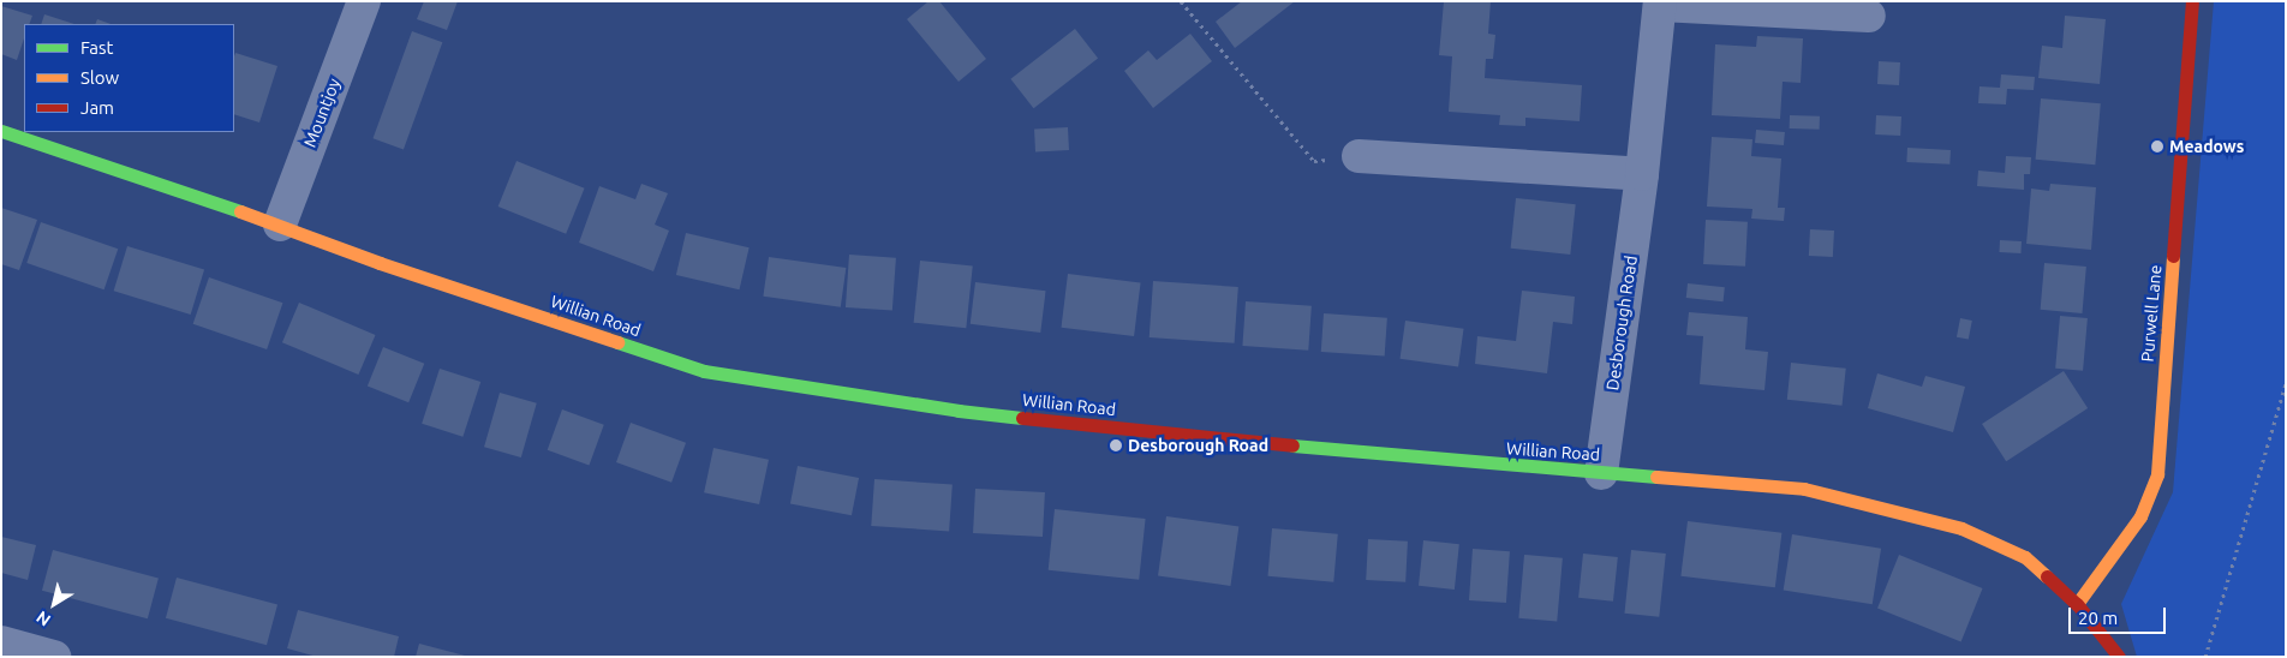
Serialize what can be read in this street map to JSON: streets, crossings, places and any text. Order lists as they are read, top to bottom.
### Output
{
  "streets": {
    "street": [
      "Mountjoy",
      "Purwell Lane",
      "Willian Road",
      "Desborough Road"
    ]
  },
  "crossings": [
    ["Mountjoy", "Willian Road"],
    ["Purwell Lane", "Willian Road"],
    ["Willian Road", "Desborough Road"]
  ],
  "places": ["Meadows", "Desborough Road"],
  "legend": ["Fast", "Slow", "Jam"],
  "scale_bar": "20 m",
  "north": "bottom left"
}
